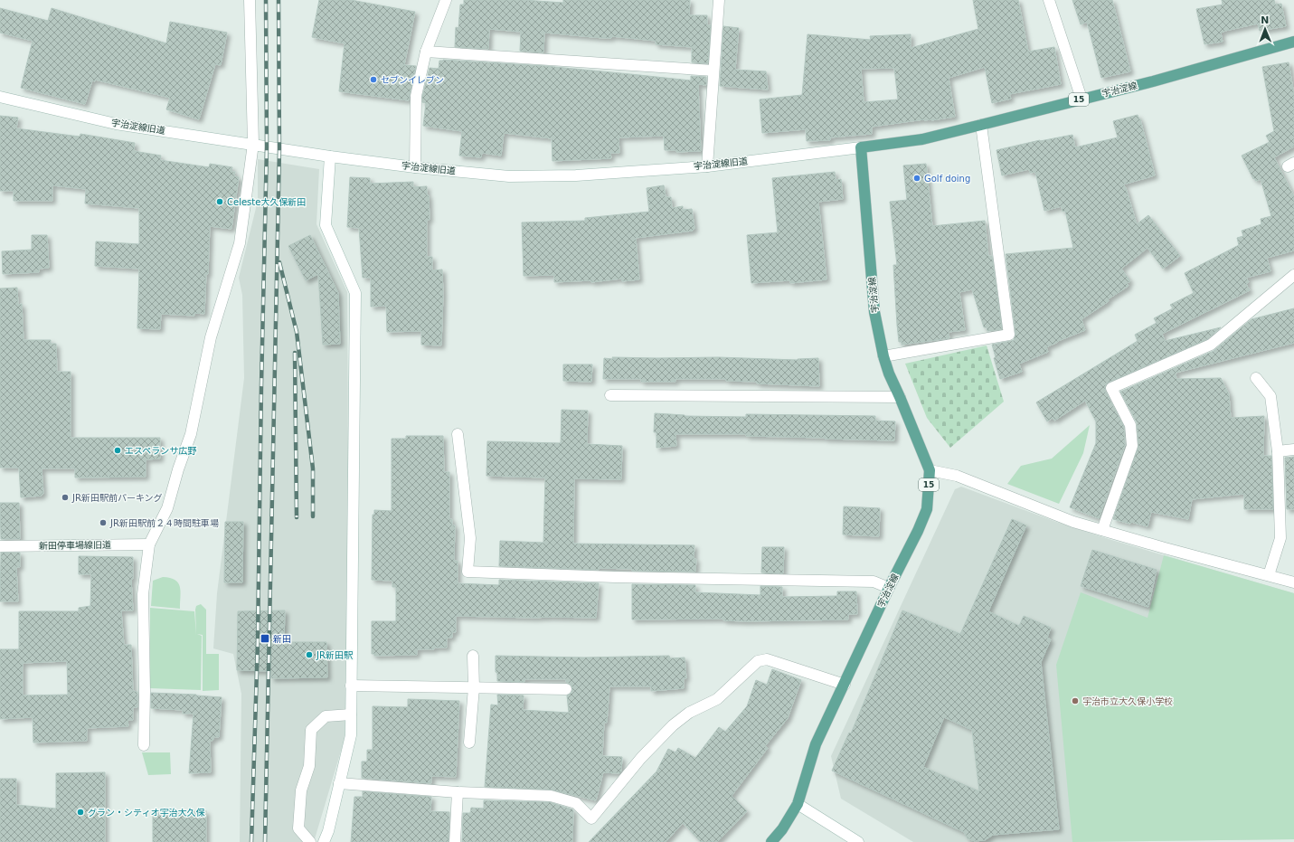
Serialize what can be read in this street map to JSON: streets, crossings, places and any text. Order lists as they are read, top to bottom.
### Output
{
  "streets": {
    "main road": ["宇治淀線", "15"],
    "street": ["宇治淀線旧道", "新田停車場線旧道"]
  },
  "crossings": [
    ["宇治淀線", "宇治淀線旧道"]
  ],
  "places": {
    "other": [
      "セブンイレブン",
      "Golf doing",
      "Celeste大久保新田",
      "エスペランサ広野",
      "JR新田駅前パーキング",
      "JR新田駅前２４時間駐車場",
      "JR新田駅",
      "宇治市立大久保小学校",
      "グラン・シティオ宇治大久保"
    ],
    "transit": ["新田"]
  },
  "north": "top"
}
